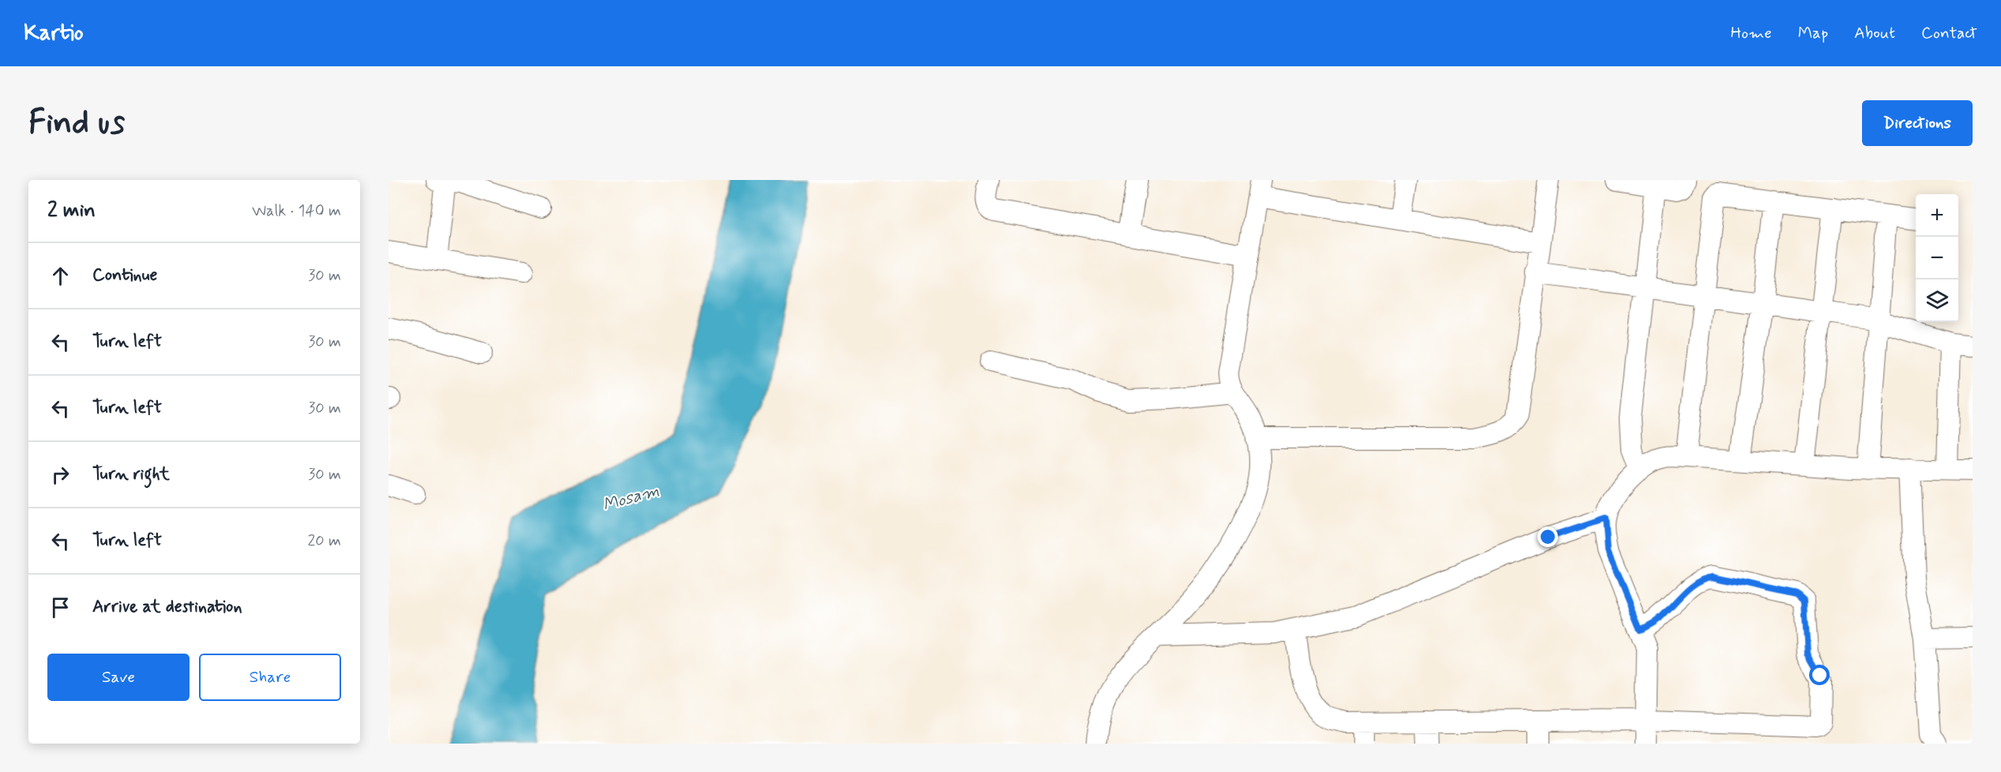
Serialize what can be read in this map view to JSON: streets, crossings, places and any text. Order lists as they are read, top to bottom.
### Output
{
  "water": ["Mosam"],
  "page": {
    "header": "Kartio",
    "nav": [
      "Home",
      "Map",
      "About",
      "Contact"
    ],
    "buttons": [
      "Directions",
      ["Save", "Share"]
    ],
    "title": "Find us",
    "heading": ["2 min", "Walk · 140 m"],
    "map_buttons": ["+", "−"],
    "list": [
      ["Continue", "30 m"],
      ["Turn left", "30 m"],
      ["Turn left", "30 m"],
      ["Turn right", "30 m"],
      ["Turn left", "20 m"],
      "Arrive at destination"
    ]
  }
}
